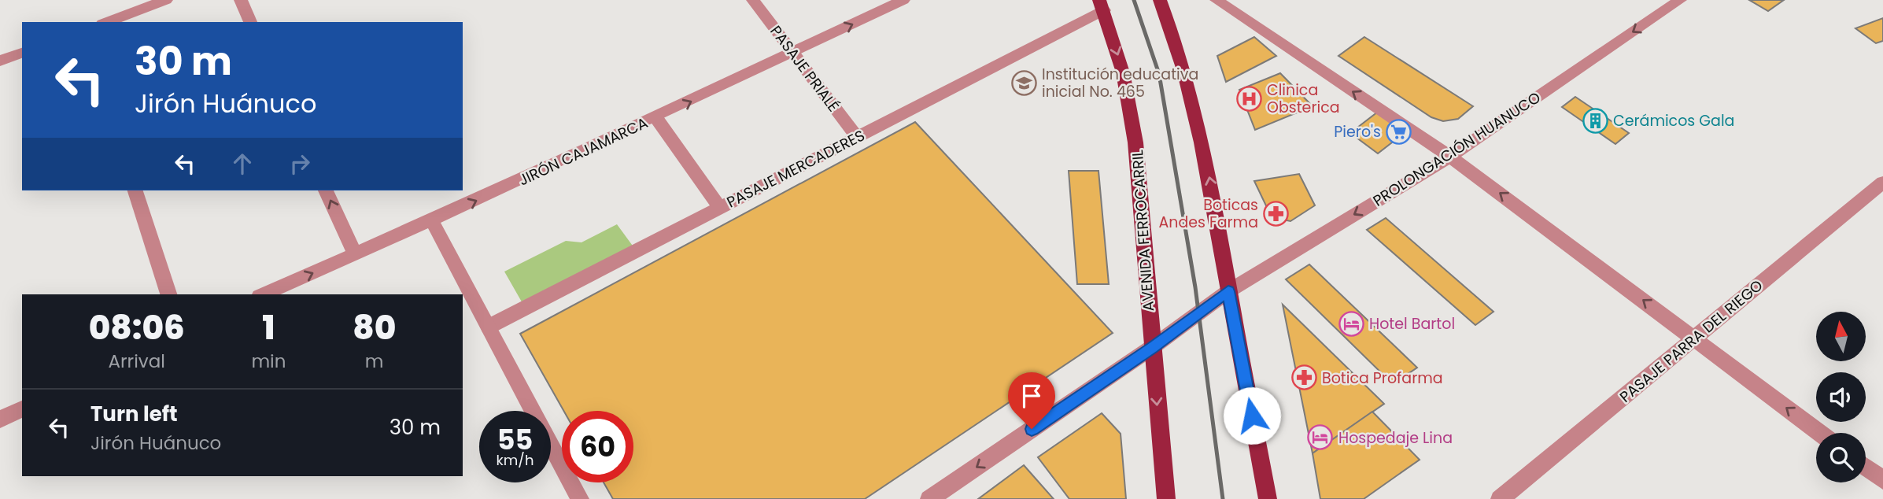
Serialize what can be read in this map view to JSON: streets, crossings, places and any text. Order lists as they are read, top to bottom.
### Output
{
  "streets": {
    "main road": ["AVENIDA FERROCARRIL"],
    "street": [
      "PASAJE PRIALÉ",
      "PROLONGACIÓN HUANUCO",
      "JIRÓN CAJAMARCA",
      "PASAJE MERCADERES",
      "PASAJE PARRA DEL RIEGO"
    ]
  },
  "crossings": [
    ["PASAJE PRIALÉ", "JIRÓN CAJAMARCA"],
    ["PASAJE PRIALÉ", "PASAJE MERCADERES"],
    ["PROLONGACIÓN HUANUCO", "AVENIDA FERROCARRIL"],
    ["PASAJE MERCADERES", "AVENIDA FERROCARRIL"]
  ],
  "one_way": ["PROLONGACIÓN HUANUCO", "JIRÓN CAJAMARCA"],
  "places": {
    "school or university": ["Institución educativa inicial No. 465"],
    "hospital": ["Clinica Obsterica"],
    "building": ["Cerámicos Gala"],
    "supermarket": ["Piero's"],
    "pharmacy": ["Boticas Andes Farma", "Botica Profarma"],
    "hotel": ["Hotel Bartol", "Hospedaje Lina"]
  },
  "north": "top",
  "page": {
    "turn": ["30 m", "Jirón Huánuco"],
    "eta": [
      "08:06",
      "Arrival",
      "1",
      "min",
      "80",
      "m"
    ],
    "list": [
      {
        "name": "Turn left",
        "note": "Jirón Huánuco",
        "value": "30 m"
      }
    ],
    "speed": "55 km/h",
    "limit": "60"
  }
}
